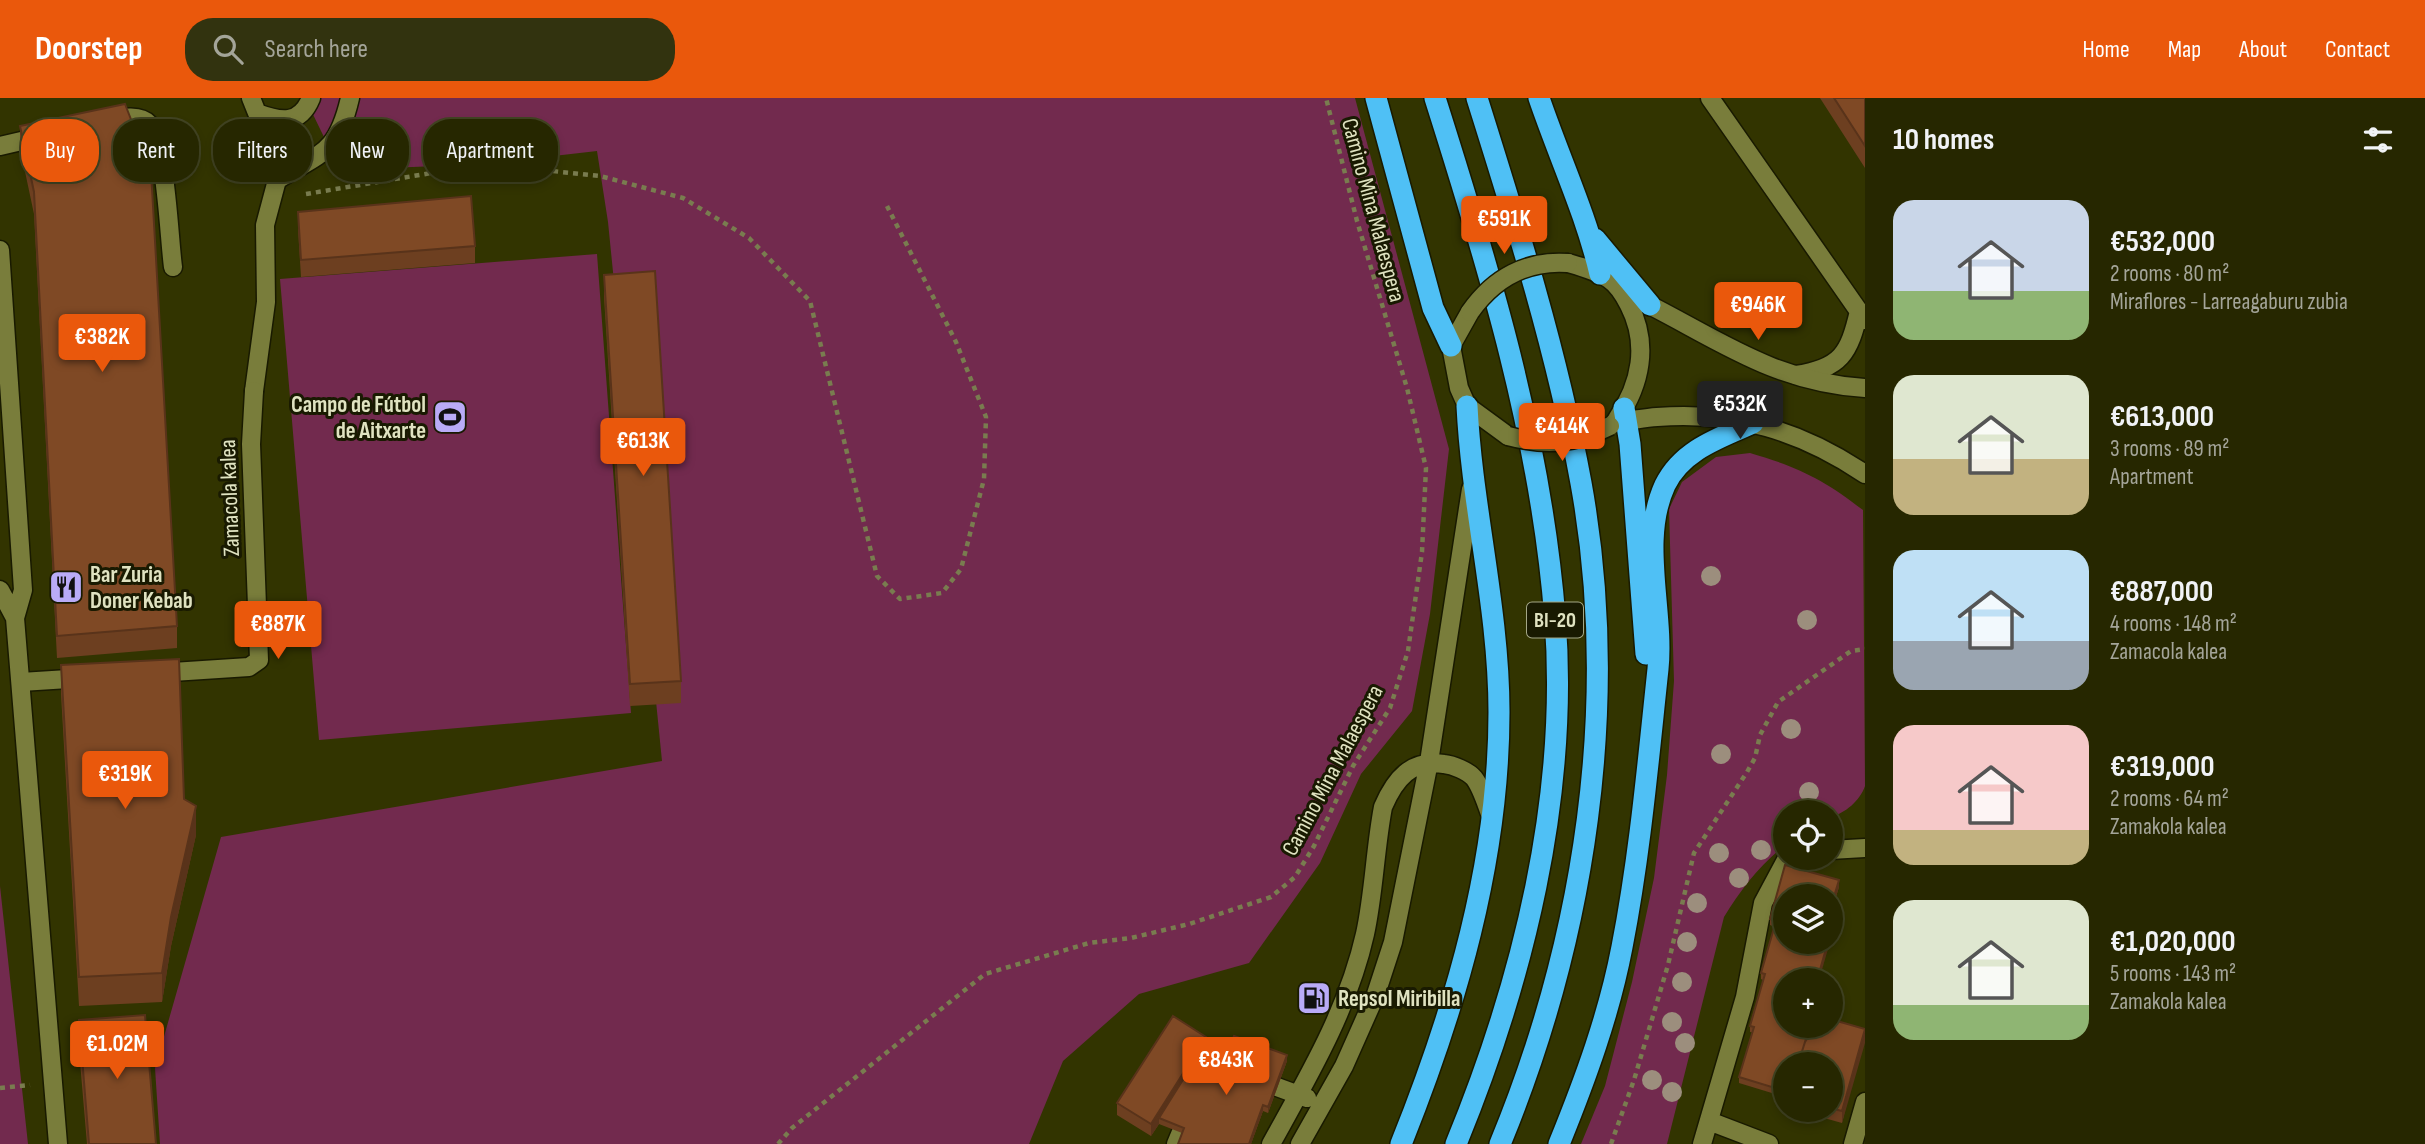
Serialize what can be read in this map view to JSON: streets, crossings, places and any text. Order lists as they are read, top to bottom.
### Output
{
  "streets": {
    "highway": ["BI-20"],
    "street": ["Zamacola kalea"],
    "path": ["Camino Mina Malaespera"]
  },
  "places": {
    "sports": ["Campo de Fútbol de Aitxarte"],
    "restaurant": ["Bar Zuria Doner Kebab"],
    "fuel station": ["Repsol Miribilla"]
  },
  "page": {
    "header": "Doorstep",
    "search": "Search here",
    "nav": [
      "Home",
      "Map",
      "About",
      "Contact"
    ],
    "heading": "10 homes",
    "chip": [
      "Buy",
      "Rent",
      "Filters",
      "New",
      "Apartment"
    ],
    "list": [
      {
        "name": "€532,000",
        "note": "2 rooms · 80 m² · Miraflores - Larreagaburu zubia"
      },
      {
        "name": "€613,000",
        "note": "3 rooms · 89 m² · Apartment"
      },
      {
        "name": "€887,000",
        "note": "4 rooms · 148 m² · Zamacola kalea"
      },
      {
        "name": "€319,000",
        "note": "2 rooms · 64 m² · Zamakola kalea"
      },
      {
        "name": "€1,020,000",
        "note": "5 rooms · 143 m² · Zamakola kalea"
      }
    ],
    "price": [
      "€591K",
      "€946K",
      "€382K",
      "€532K",
      "€414K",
      "€613K",
      "€887K",
      "€319K",
      "€1.02M",
      "€843K"
    ],
    "map_buttons": ["+", "−"]
  }
}
